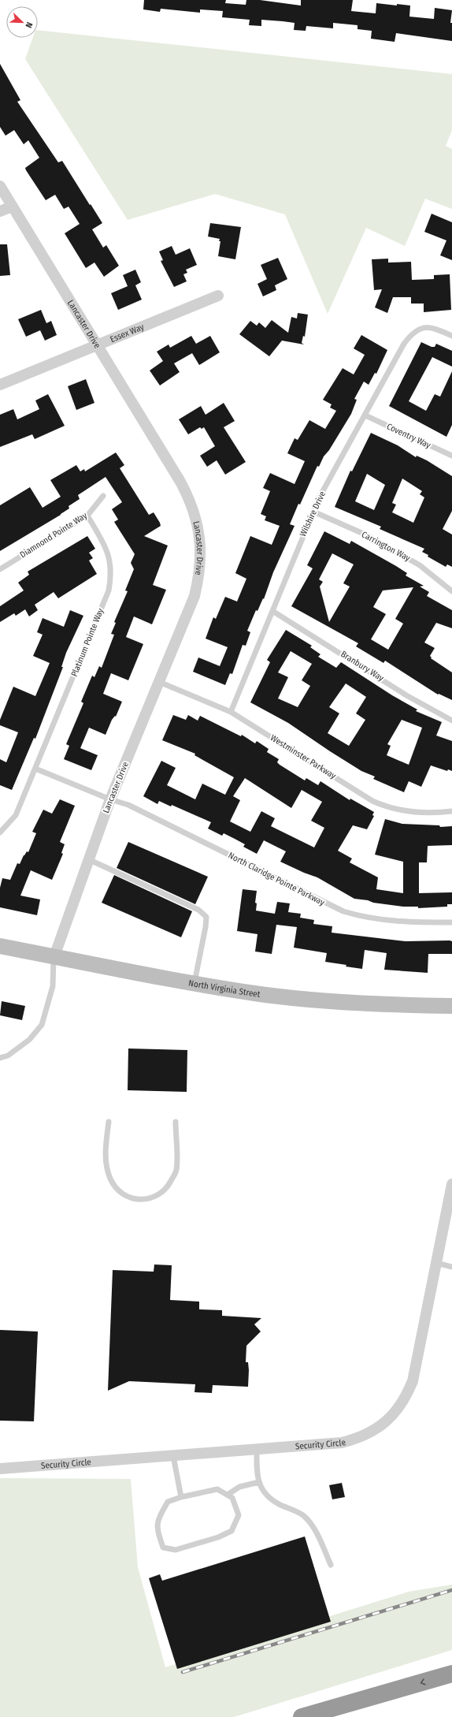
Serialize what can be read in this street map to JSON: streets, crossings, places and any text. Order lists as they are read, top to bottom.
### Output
{
  "streets": {
    "main road": ["North Virginia Street"],
    "street": ["Lancaster Drive", "Essex Way", "Security Circle"],
    "lane": [
      "Coventry Way",
      "Wilshire Drive",
      "Diamnond Pointe Way",
      "Carrington Way",
      "Platinum Pointe Way",
      "Branbury Way",
      "Westminster Parkway",
      "North Claridge Pointe Parkway"
    ]
  },
  "crossings": [
    ["Lancaster Drive", "Essex Way"],
    ["Lancaster Drive", "Westminster Parkway"],
    ["Lancaster Drive", "North Claridge Pointe Parkway"],
    ["Lancaster Drive", "North Virginia Street"],
    ["Coventry Way", "Wilshire Drive"],
    ["Wilshire Drive", "Carrington Way"],
    ["Wilshire Drive", "Branbury Way"],
    ["Wilshire Drive", "Westminster Parkway"],
    ["Diamnond Pointe Way", "Platinum Pointe Way"],
    ["Platinum Pointe Way", "North Claridge Pointe Parkway"]
  ],
  "north": "bottom right"
}
